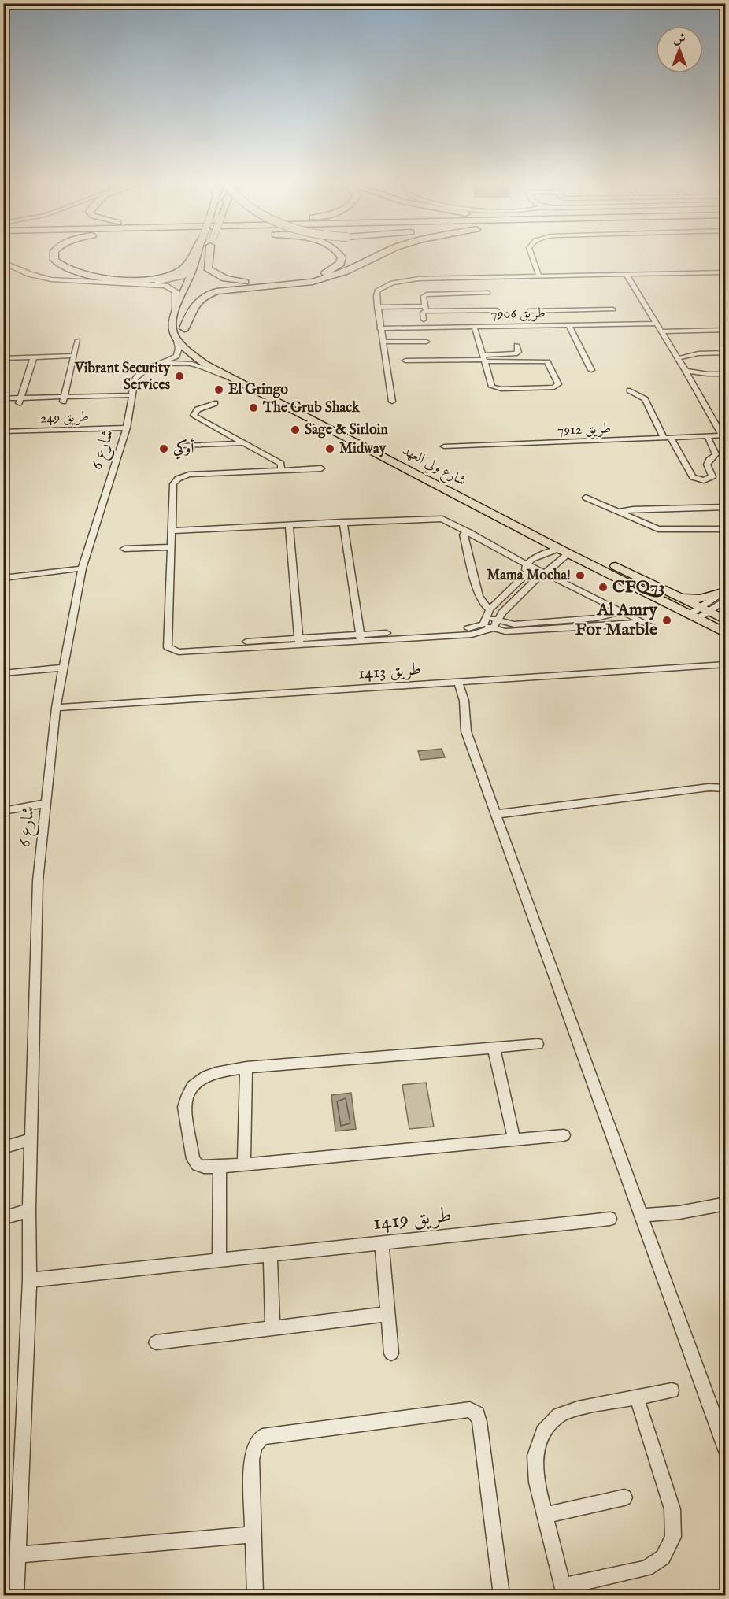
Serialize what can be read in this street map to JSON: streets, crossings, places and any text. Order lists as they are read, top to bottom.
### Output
{
  "streets": {
    "main road": ["شارع ولي العهد"],
    "street": [
      "طريق 7906",
      "طريق 249",
      "طريق 7912",
      "شارع 6",
      "طريق 1413",
      "طريق 1419"
    ]
  },
  "crossings": [
    ["طريق 249", "شارع 6"],
    ["شارع 6", "شارع ولي العهد"],
    ["شارع 6", "طريق 1413"],
    ["شارع 6", "طريق 1419"]
  ],
  "places": [
    "Vibrant Security Services",
    "El Gringo",
    "The Grub Shack",
    "Sage & Sirloin",
    "أوكي",
    "Midway",
    "Mama Mocha!",
    "CFQ73",
    "Al Amry For Marble"
  ],
  "north": "top"
}
